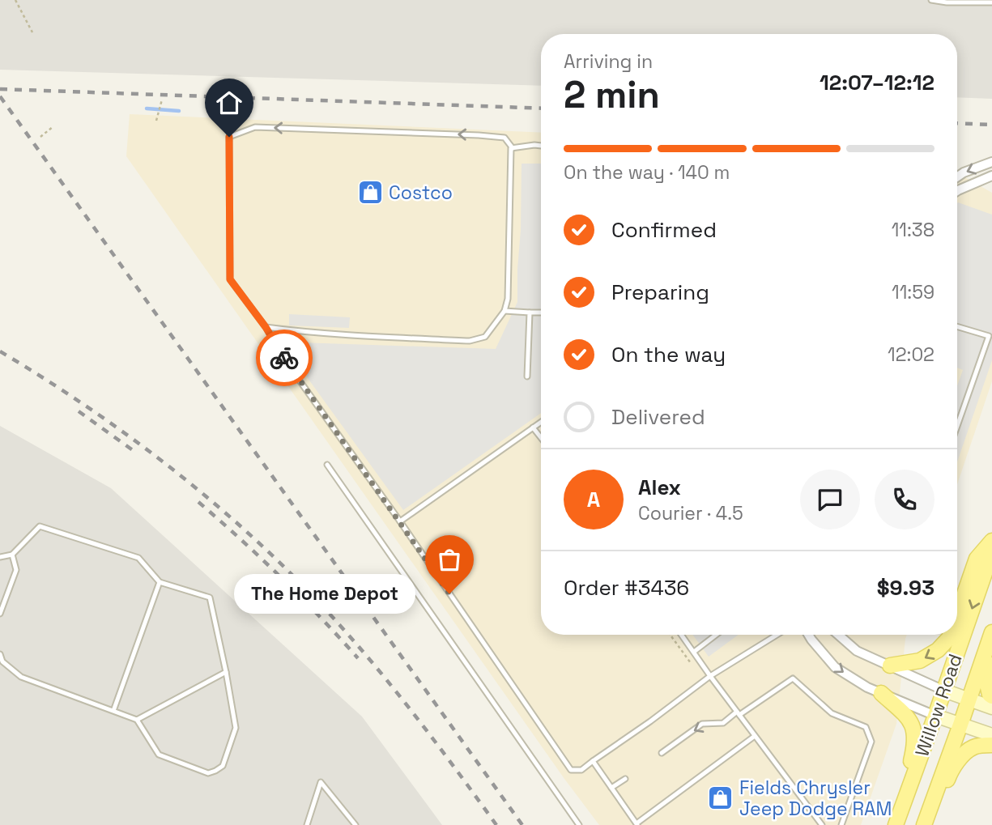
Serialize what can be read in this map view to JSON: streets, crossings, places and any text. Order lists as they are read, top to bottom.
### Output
{
  "streets": {
    "main road": ["Willow Road"]
  },
  "places": {
    "shop": ["Costco", "Fields Chrysler Jeep Dodge RAM"],
    "other": ["The Home Depot"]
  },
  "page": {
    "heading": ["2 min", "Arriving in", "12:07–12:12"],
    "panel": [
      "Alex",
      "Courier · 4.5",
      "Order #3436",
      "$9.93"
    ],
    "bar": "On the way · 140 m",
    "list": [
      ["Confirmed", "11:38"],
      ["Preparing", "11:59"],
      ["On the way", "12:02"],
      "Delivered"
    ],
    "round": "A",
    "bubble": "The Home Depot"
  }
}
